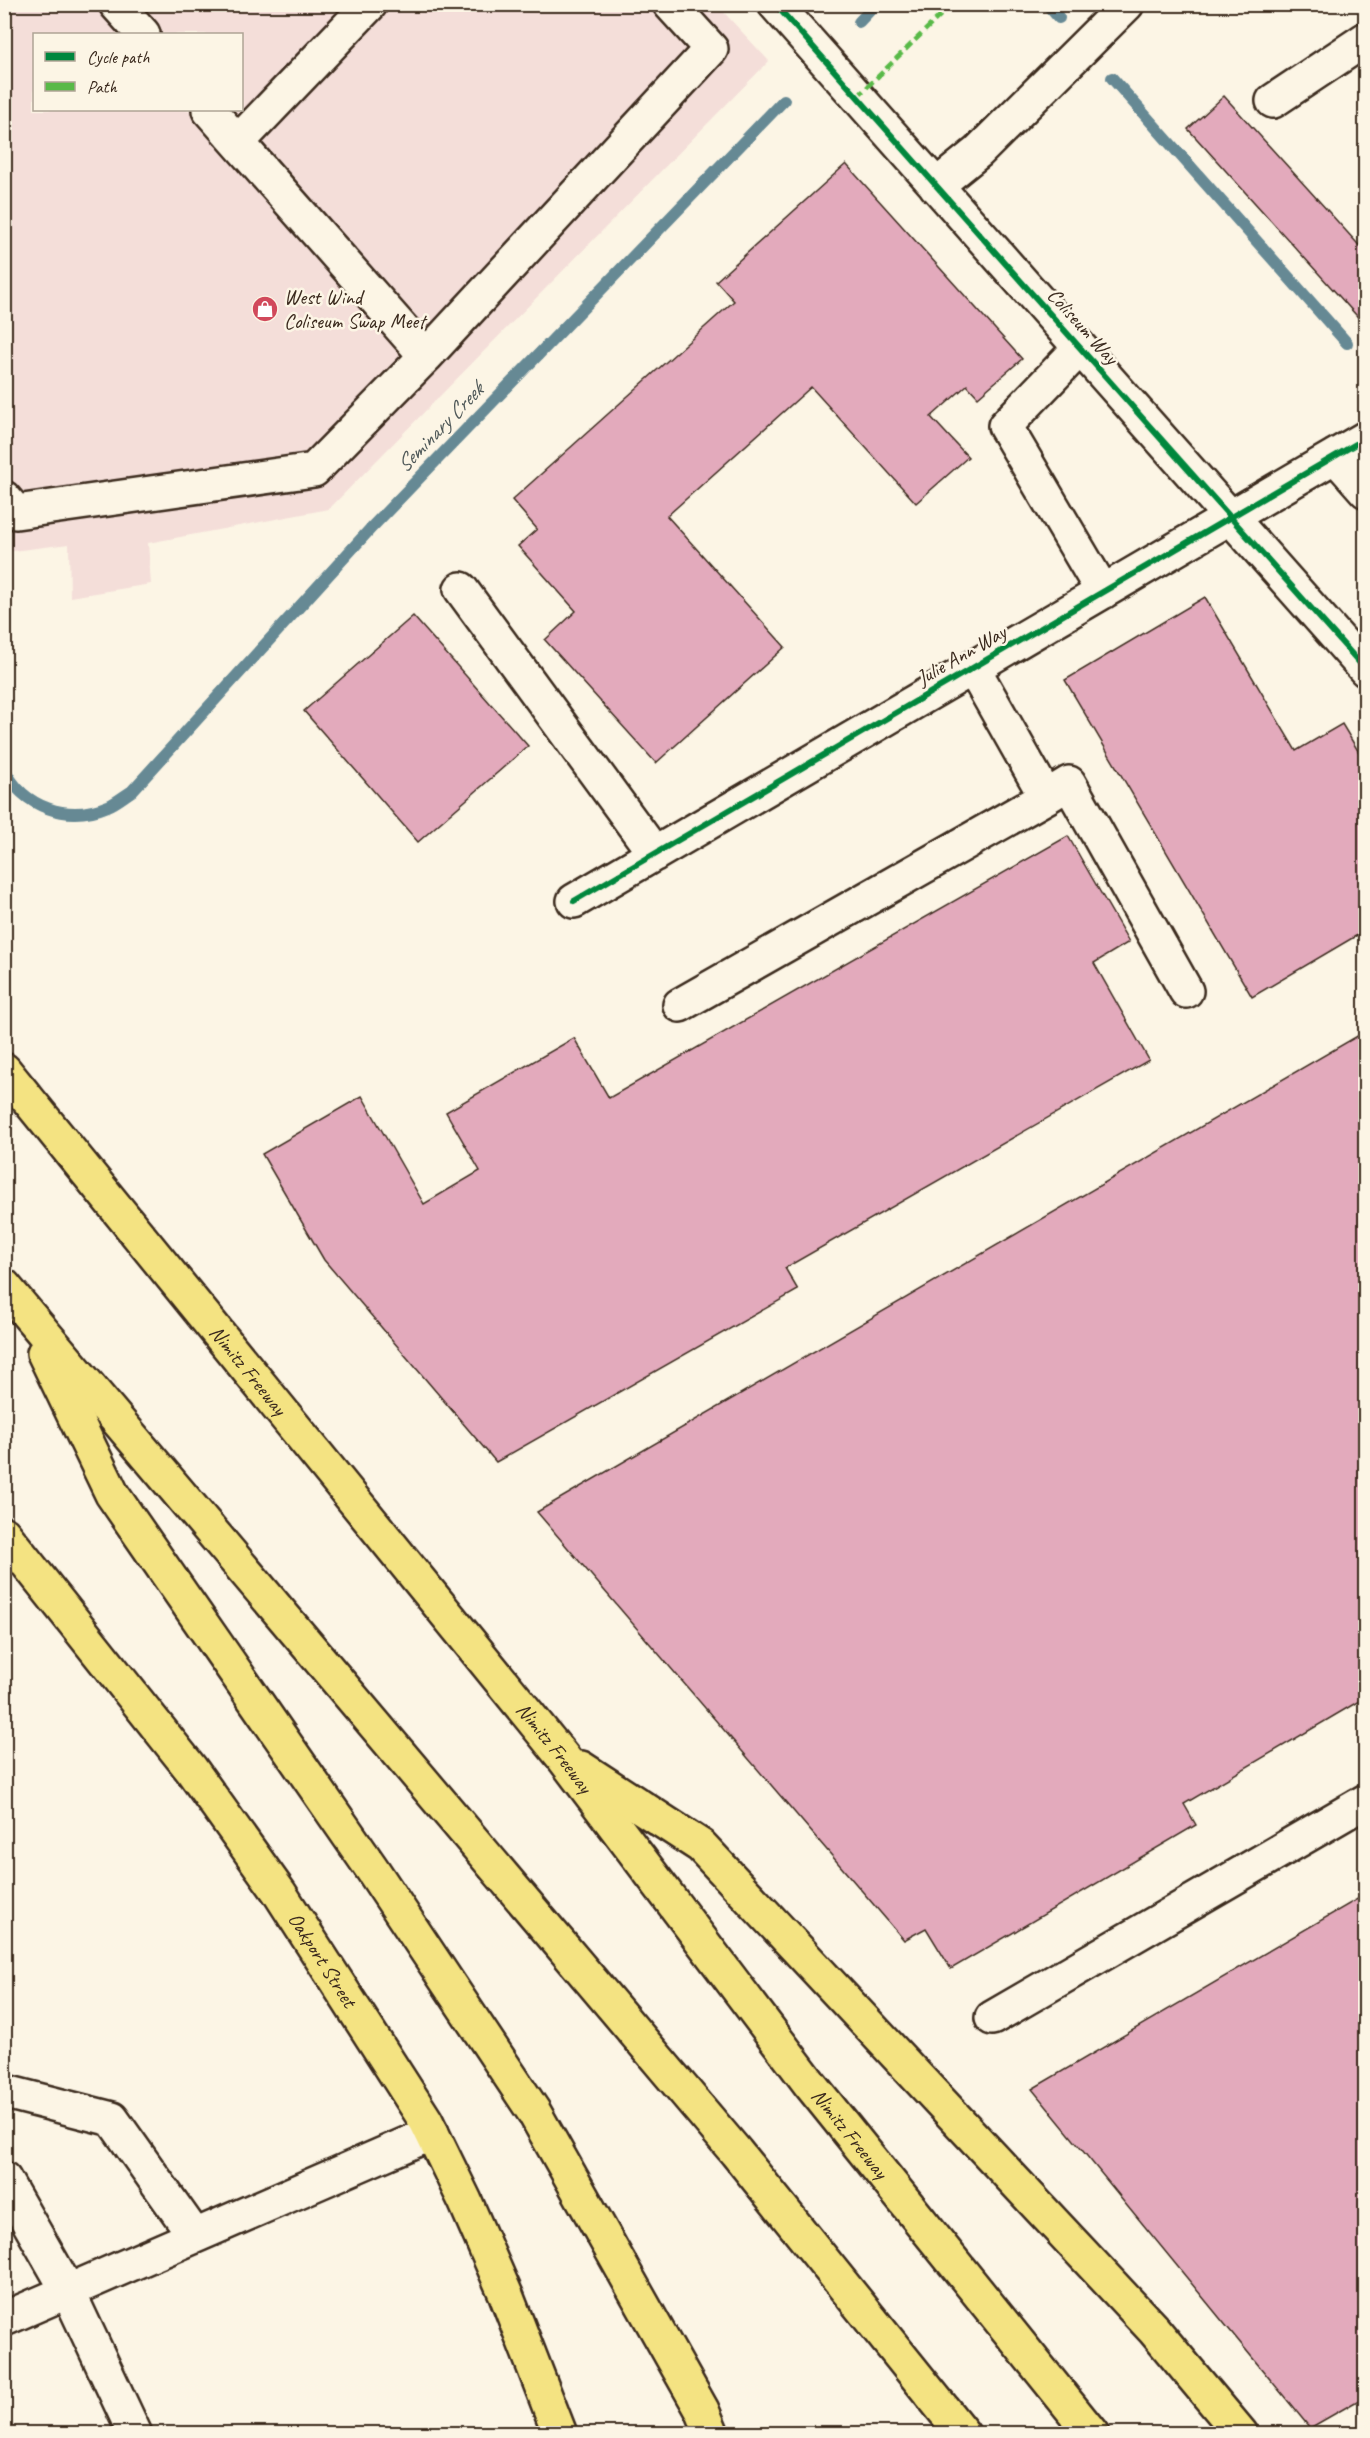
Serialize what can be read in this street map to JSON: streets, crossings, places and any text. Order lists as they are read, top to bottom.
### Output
{
  "streets": {
    "main road": ["Nimitz Freeway", "Oakport Street"],
    "street": ["Coliseum Way", "Julie Ann Way"]
  },
  "crossings": [
    ["Coliseum Way", "Julie Ann Way"]
  ],
  "water": ["Seminary Creek"],
  "places": {
    "shop": ["West Wind Coliseum Swap Meet"]
  },
  "legend": ["Cycle path", "Path"]
}
